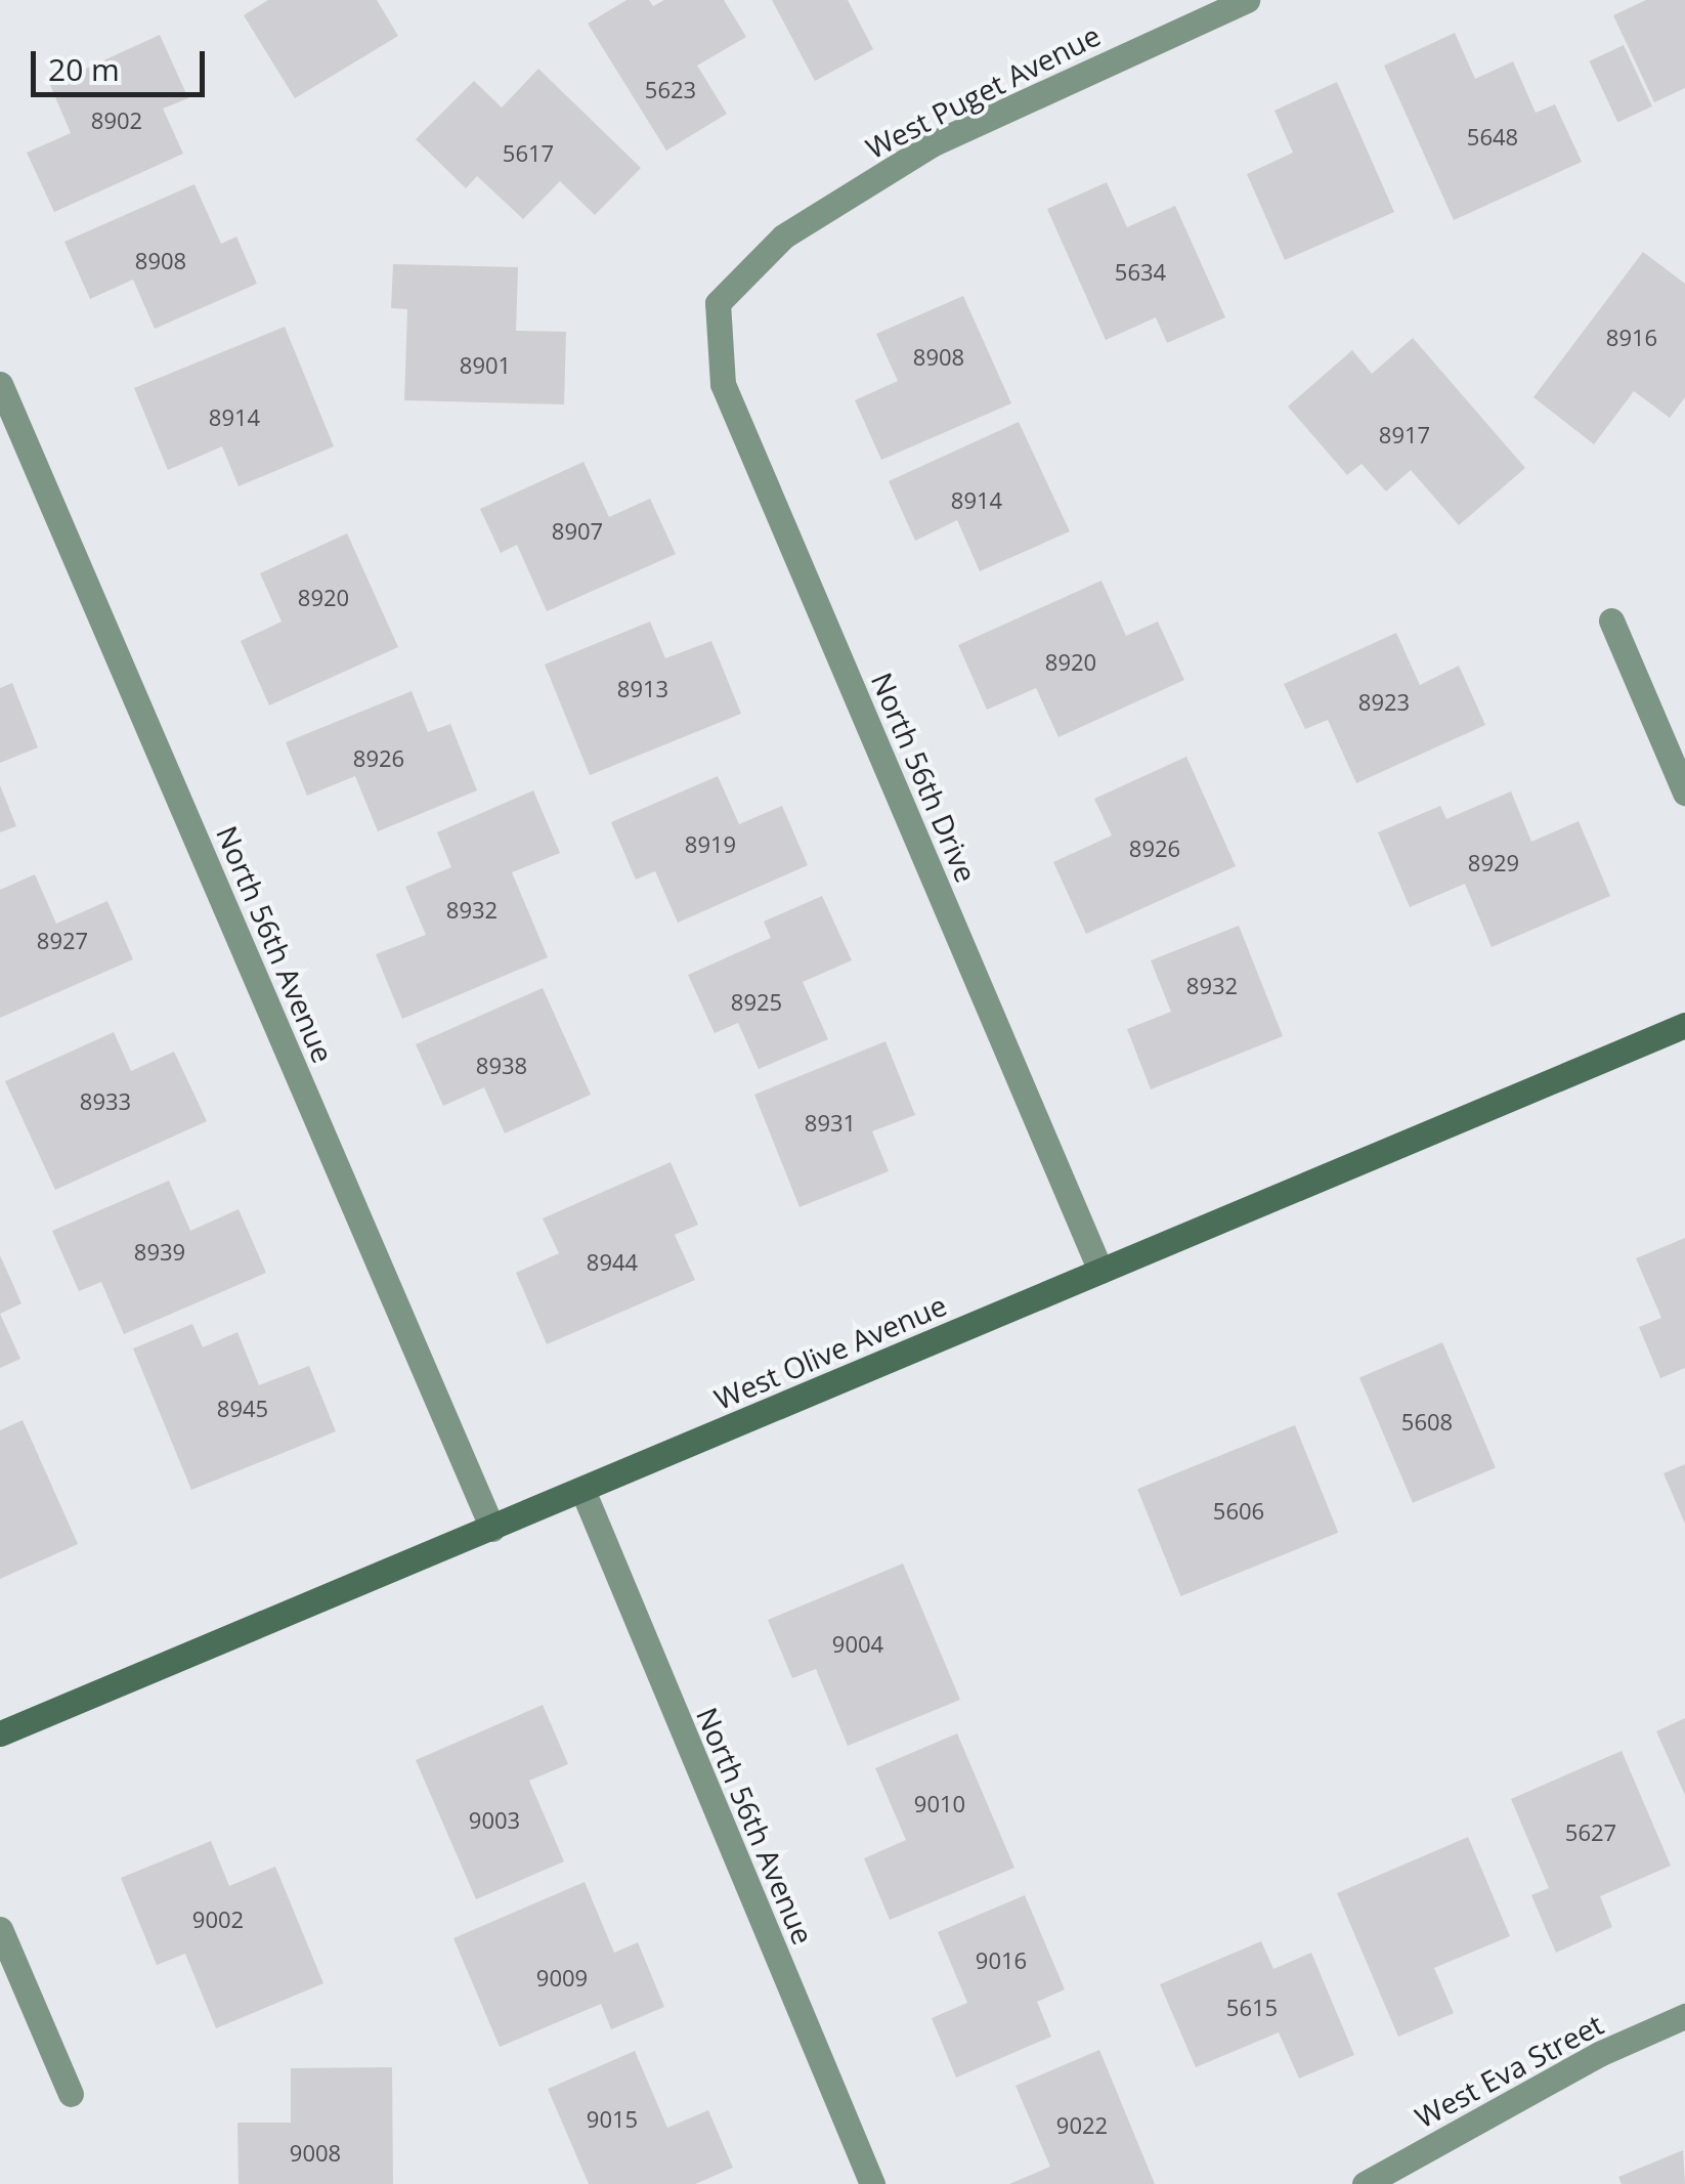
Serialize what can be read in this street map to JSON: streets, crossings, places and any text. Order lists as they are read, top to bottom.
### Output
{
  "streets": {
    "main road": ["West Olive Avenue"],
    "street": [
      "West Puget Avenue",
      "North 56th Drive",
      "North 56th Avenue",
      "West Eva Street"
    ]
  },
  "crossings": [
    ["West Puget Avenue", "North 56th Drive"],
    ["North 56th Drive", "West Olive Avenue"],
    ["North 56th Avenue", "West Olive Avenue"]
  ],
  "house_numbers": [
    "5623",
    "8902",
    "5648",
    "5617",
    "8908",
    "5634",
    "8916",
    "8908",
    "8901",
    "8914",
    "8917",
    "8914",
    "8907",
    "8920",
    "8920",
    "8913",
    "8923",
    "8926",
    "8919",
    "8926",
    "8929",
    "8932",
    "8927",
    "8932",
    "8925",
    "8938",
    "8933",
    "8931",
    "8939",
    "8944",
    "8945",
    "5608",
    "5606",
    "9004",
    "9010",
    "9003",
    "5627",
    "9002",
    "9016",
    "9009",
    "5615",
    "9015",
    "9022",
    "9008"
  ],
  "scale_bar": "20 m"
}
